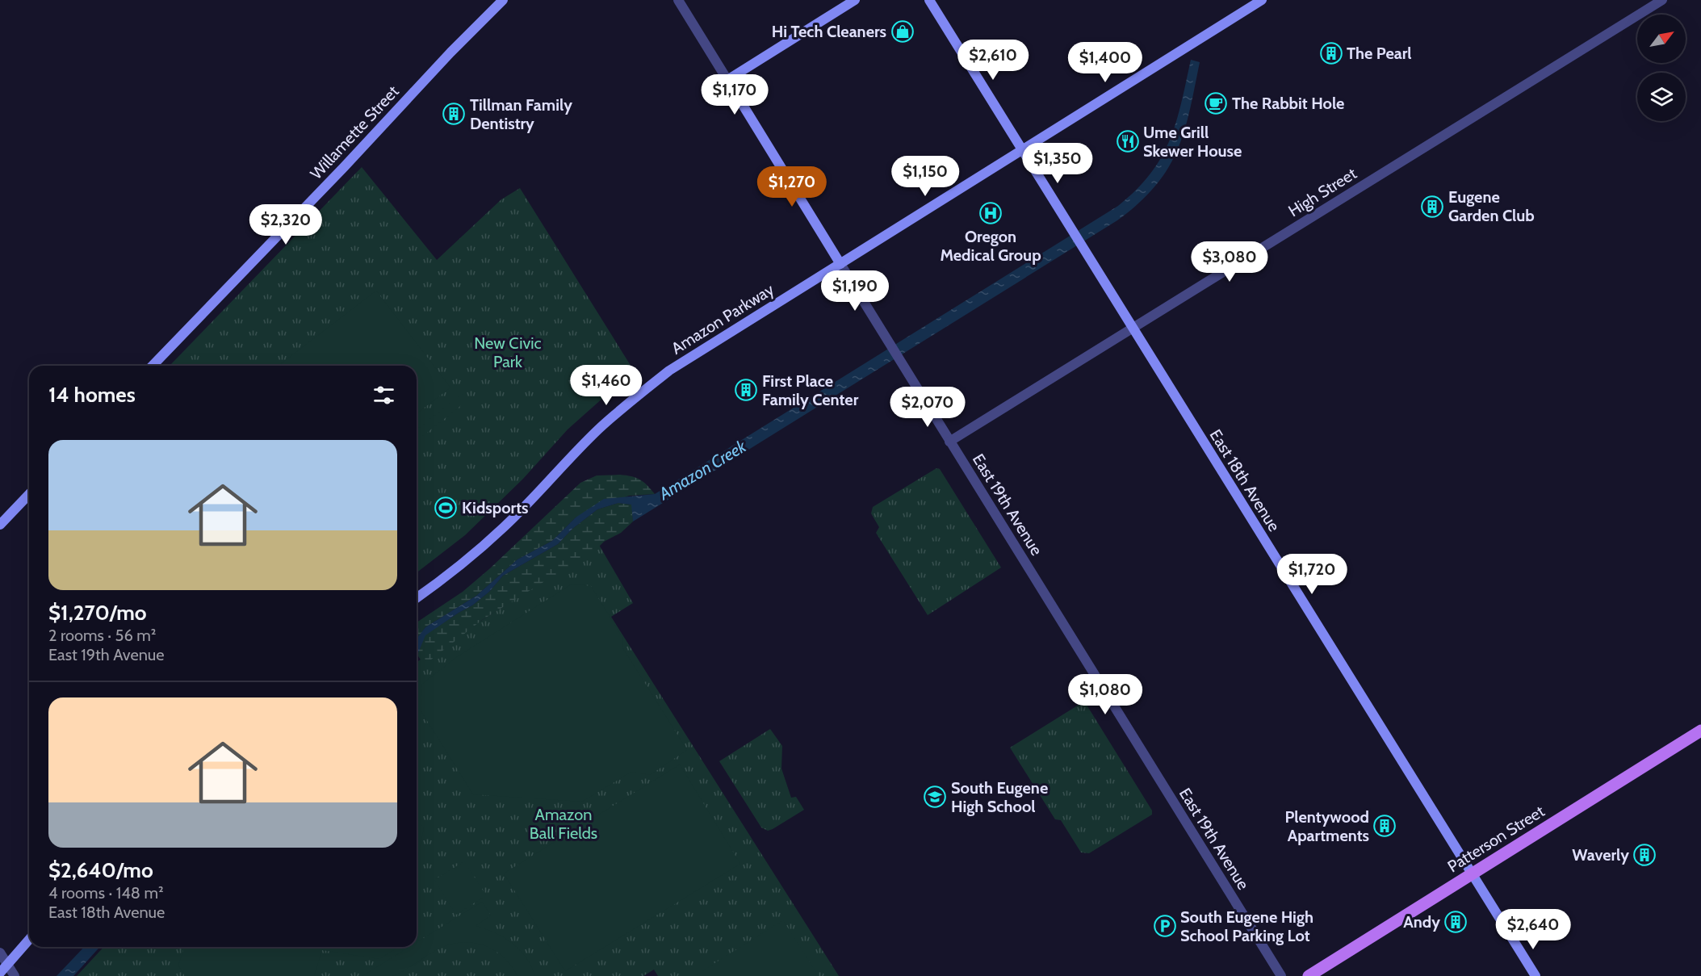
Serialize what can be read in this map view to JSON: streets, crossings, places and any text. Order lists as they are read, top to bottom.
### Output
{
  "streets": {
    "main road": [
      "Willamette Street",
      "Amazon Parkway",
      "East 18th Avenue",
      "East 19th Avenue",
      "Patterson Street"
    ],
    "street": ["High Street"]
  },
  "crossings": [
    ["High Street", "East 18th Avenue"],
    ["High Street", "East 19th Avenue"],
    ["Amazon Parkway", "East 18th Avenue"],
    ["Amazon Parkway", "East 19th Avenue"],
    ["East 18th Avenue", "Patterson Street"]
  ],
  "water": ["Amazon Creek"],
  "parks": ["New Civic Park", "Amazon Ball Fields"],
  "places": {
    "shop": ["Hi Tech Cleaners"],
    "building": [
      "The Pearl",
      "Tillman Family Dentistry",
      "Eugene Garden Club",
      "First Place Family Center",
      "Plentywood Apartments",
      "Waverly",
      "Andy"
    ],
    "cafe": ["The Rabbit Hole"],
    "restaurant": ["Ume Grill Skewer House"],
    "hospital": ["Oregon Medical Group"],
    "sports": ["Kidsports"],
    "school or university": ["South Eugene High School"],
    "parking": ["South Eugene High School Parking Lot"]
  },
  "north": "top right",
  "page": {
    "price": [
      "$2,610",
      "$1,400",
      "$1,170",
      "$1,350",
      "$1,150",
      "$1,270",
      "$2,320",
      "$3,080",
      "$1,190",
      "$1,460",
      "$2,070",
      "$1,720",
      "$1,080",
      "$2,640"
    ],
    "heading": "14 homes",
    "list": [
      {
        "name": "$1,270/mo",
        "note": "2 rooms · 56 m² · East 19th Avenue"
      },
      {
        "name": "$2,640/mo",
        "note": "4 rooms · 148 m² · East 18th Avenue"
      }
    ]
  }
}
